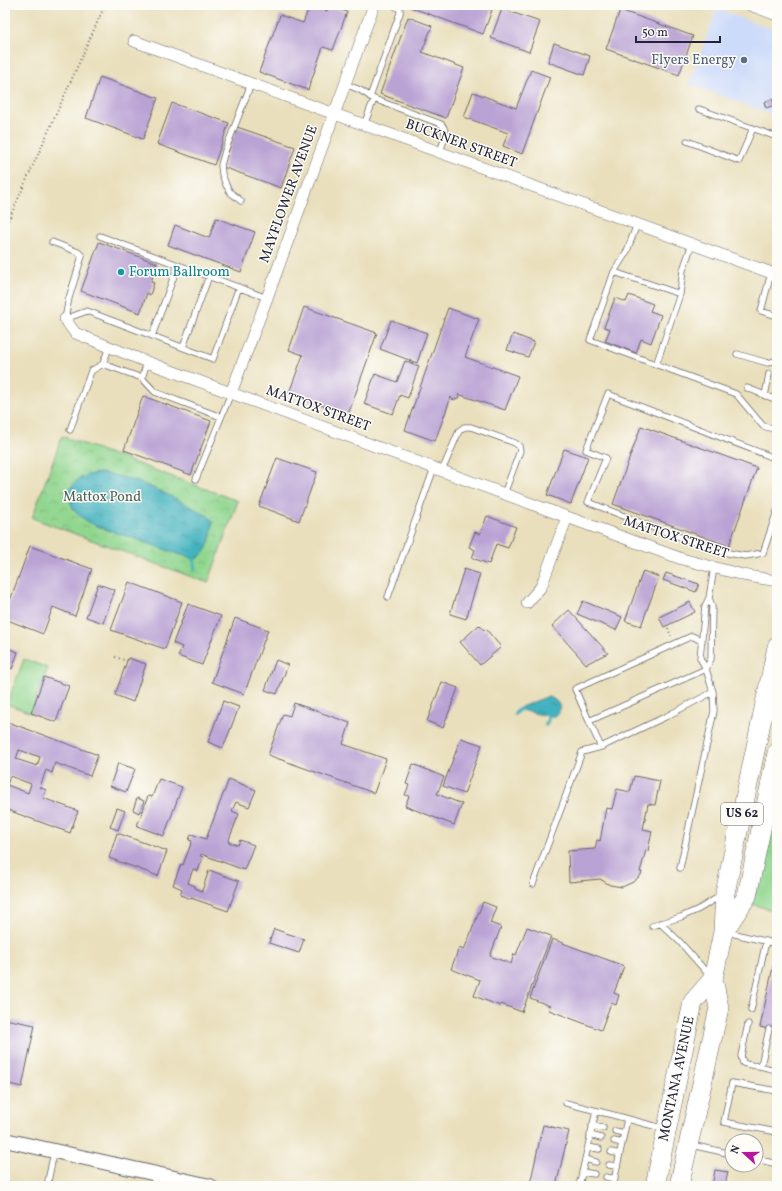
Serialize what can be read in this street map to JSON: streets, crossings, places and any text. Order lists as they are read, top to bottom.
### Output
{
  "streets": {
    "highway": ["US 62", "MONTANA AVENUE"],
    "street": ["BUCKNER STREET", "MAYFLOWER AVENUE", "MATTOX STREET"]
  },
  "crossings": [
    ["BUCKNER STREET", "MAYFLOWER AVENUE"],
    ["MAYFLOWER AVENUE", "MATTOX STREET"]
  ],
  "parks": ["Mattox Pond"],
  "places": ["Flyers Energy", "Forum Ballroom"],
  "scale_bar": "50 m",
  "north": "left"
}
